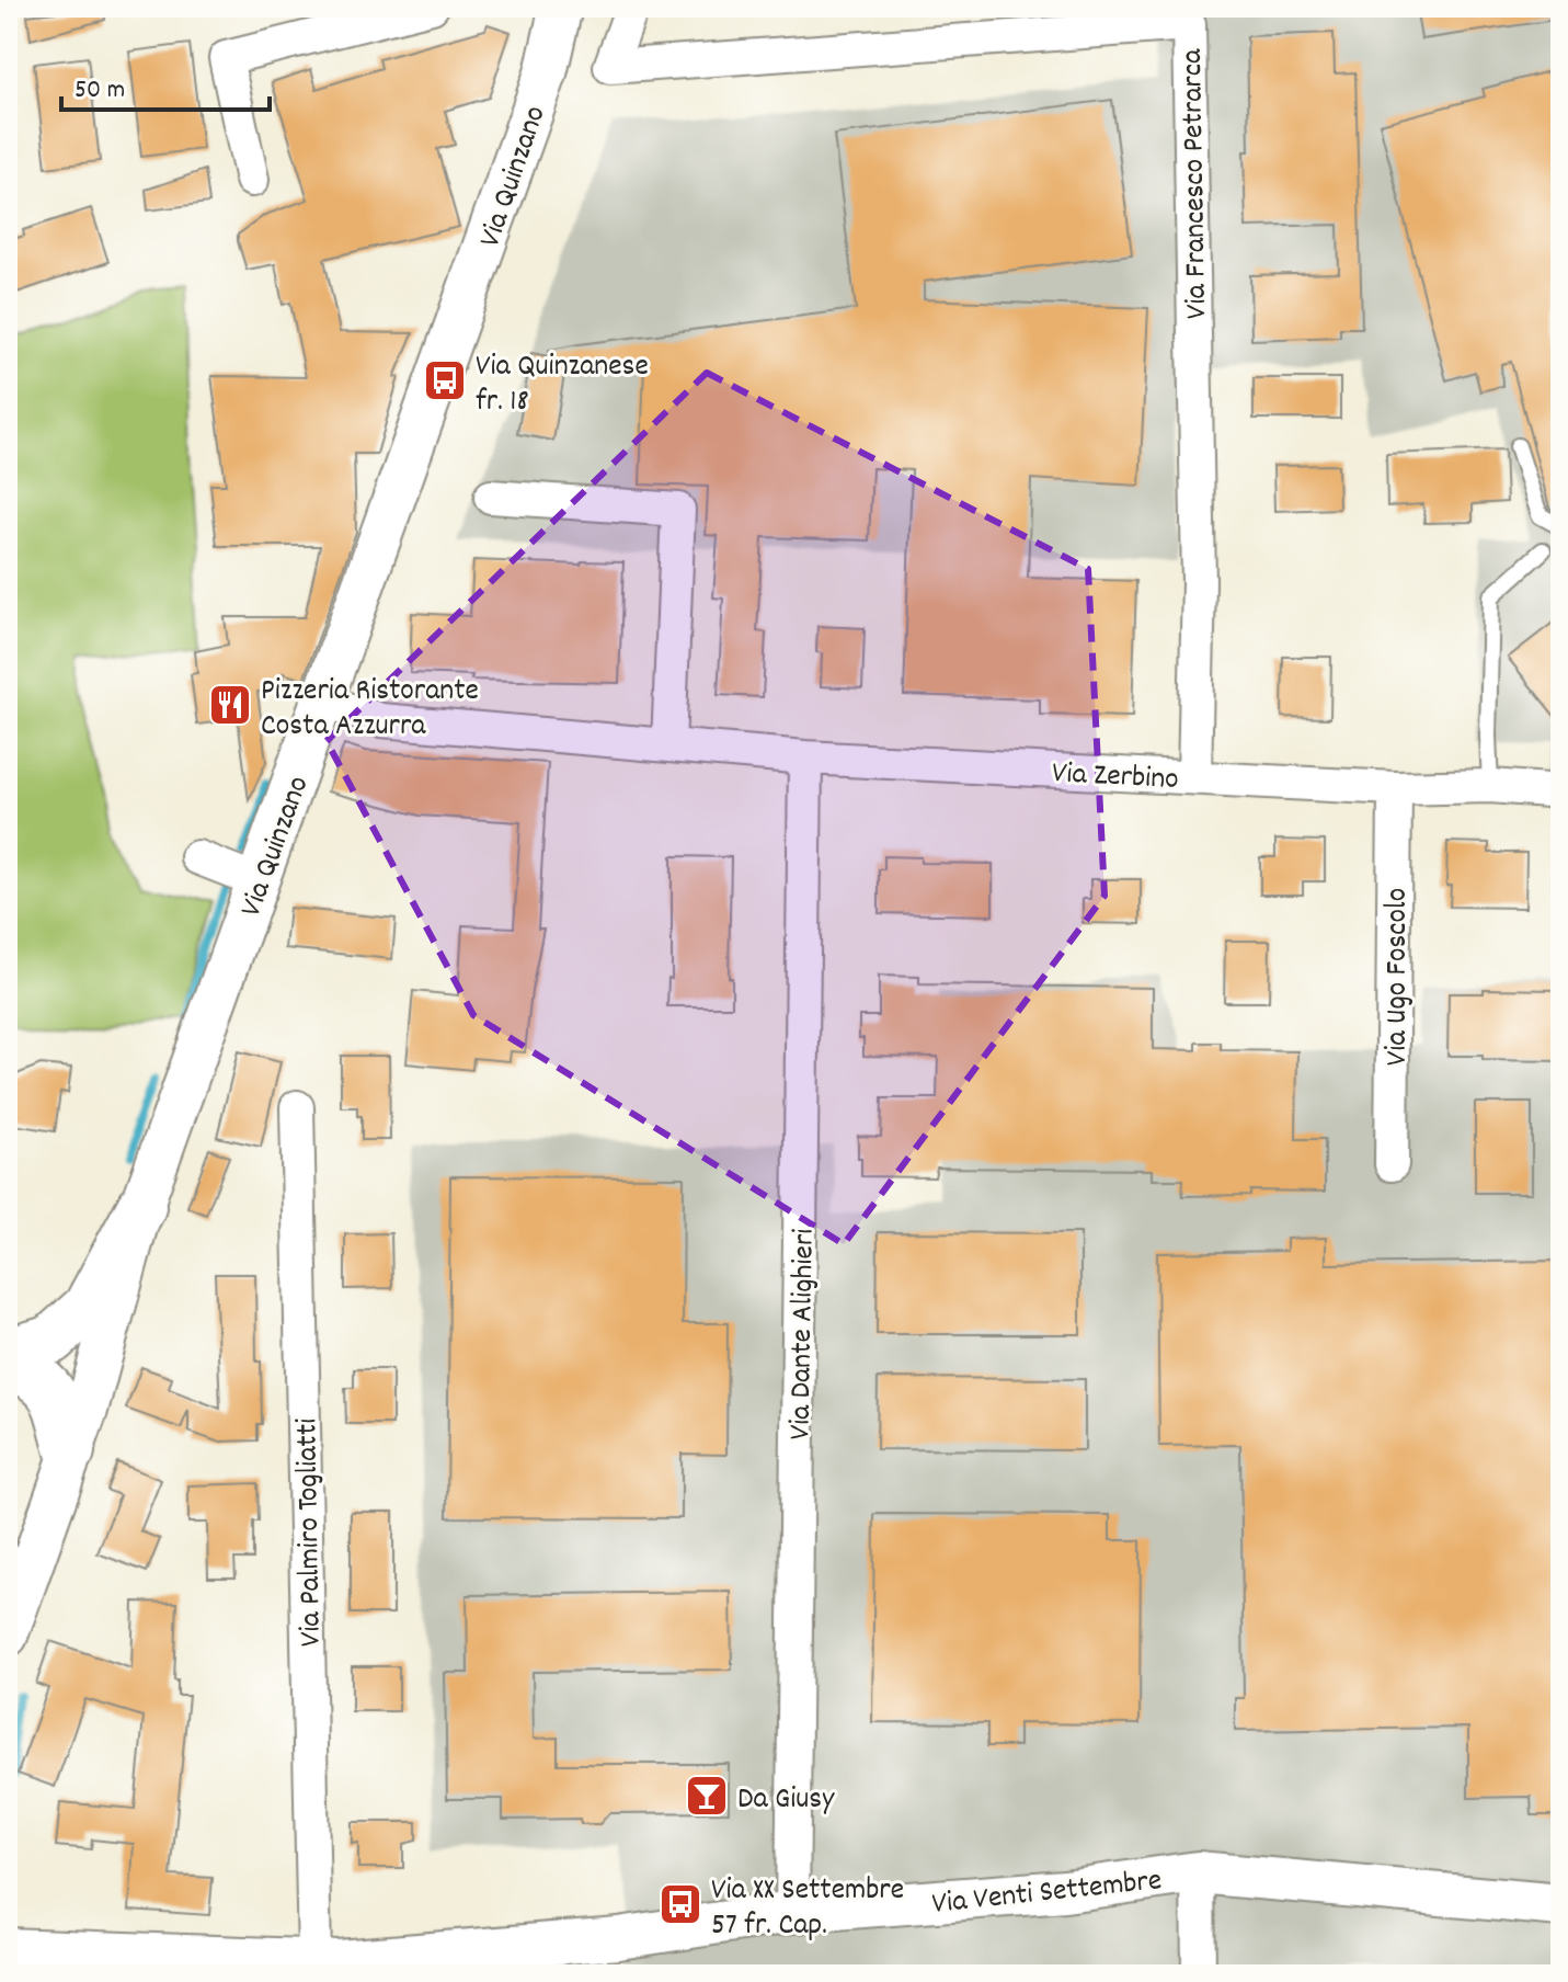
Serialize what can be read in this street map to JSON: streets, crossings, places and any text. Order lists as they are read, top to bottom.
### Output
{
  "streets": {
    "street": [
      "Via Quinzano",
      "Via Francesco Petrarca",
      "Via Zerbino",
      "Via Ugo Foscolo",
      "Via Dante Alighieri",
      "Via Palmiro Togliatti",
      "Via Venti Settembre"
    ]
  },
  "crossings": [
    ["Via Quinzano", "Via Zerbino"],
    ["Via Francesco Petrarca", "Via Zerbino"],
    ["Via Zerbino", "Via Ugo Foscolo"],
    ["Via Zerbino", "Via Dante Alighieri"],
    ["Via Dante Alighieri", "Via Venti Settembre"],
    ["Via Palmiro Togliatti", "Via Venti Settembre"]
  ],
  "places": {
    "bus stop": ["Via Quinzanese fr. 18", "Via XX Settembre 57 fr. Cap."],
    "restaurant": ["Pizzeria Ristorante Costa Azzurra"],
    "bar": ["Da Giusy"]
  },
  "scale_bar": "50 m"
}
